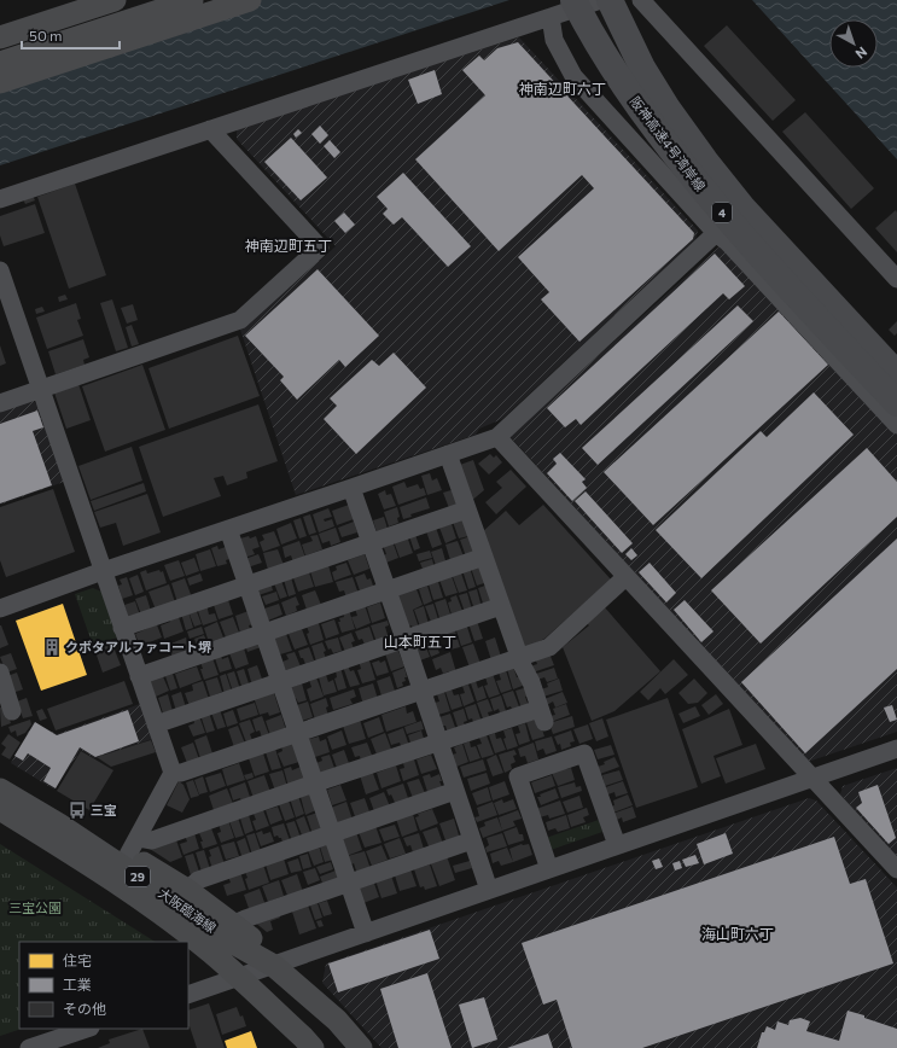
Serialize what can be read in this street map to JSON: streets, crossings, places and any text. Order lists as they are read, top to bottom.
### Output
{
  "streets": {
    "highway": ["阪神高速4号湾岸線", "4"],
    "main road": ["29", "大阪臨海線"]
  },
  "crossings": [
    ["29", "大阪臨海線"]
  ],
  "districts": [
    "神南辺町六丁",
    "神南辺町五丁",
    "山本町五丁",
    "海山町六丁"
  ],
  "parks": ["三宝公園"],
  "places": {
    "building": ["クボタアルファコート堺"],
    "bus stop": ["三宝"]
  },
  "legend": ["住宅", "工業", "その他"],
  "scale_bar": "50 m",
  "north": "bottom right"
}
